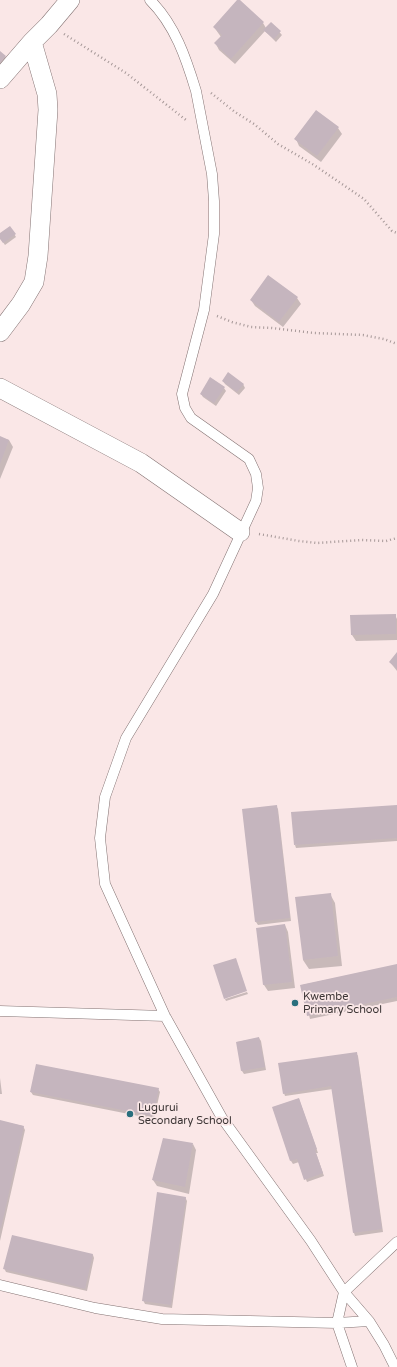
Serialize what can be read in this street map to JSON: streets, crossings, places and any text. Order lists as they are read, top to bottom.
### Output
{
  "places": ["Kwembe Primary School", "Lugurui Secondary School"]
}
